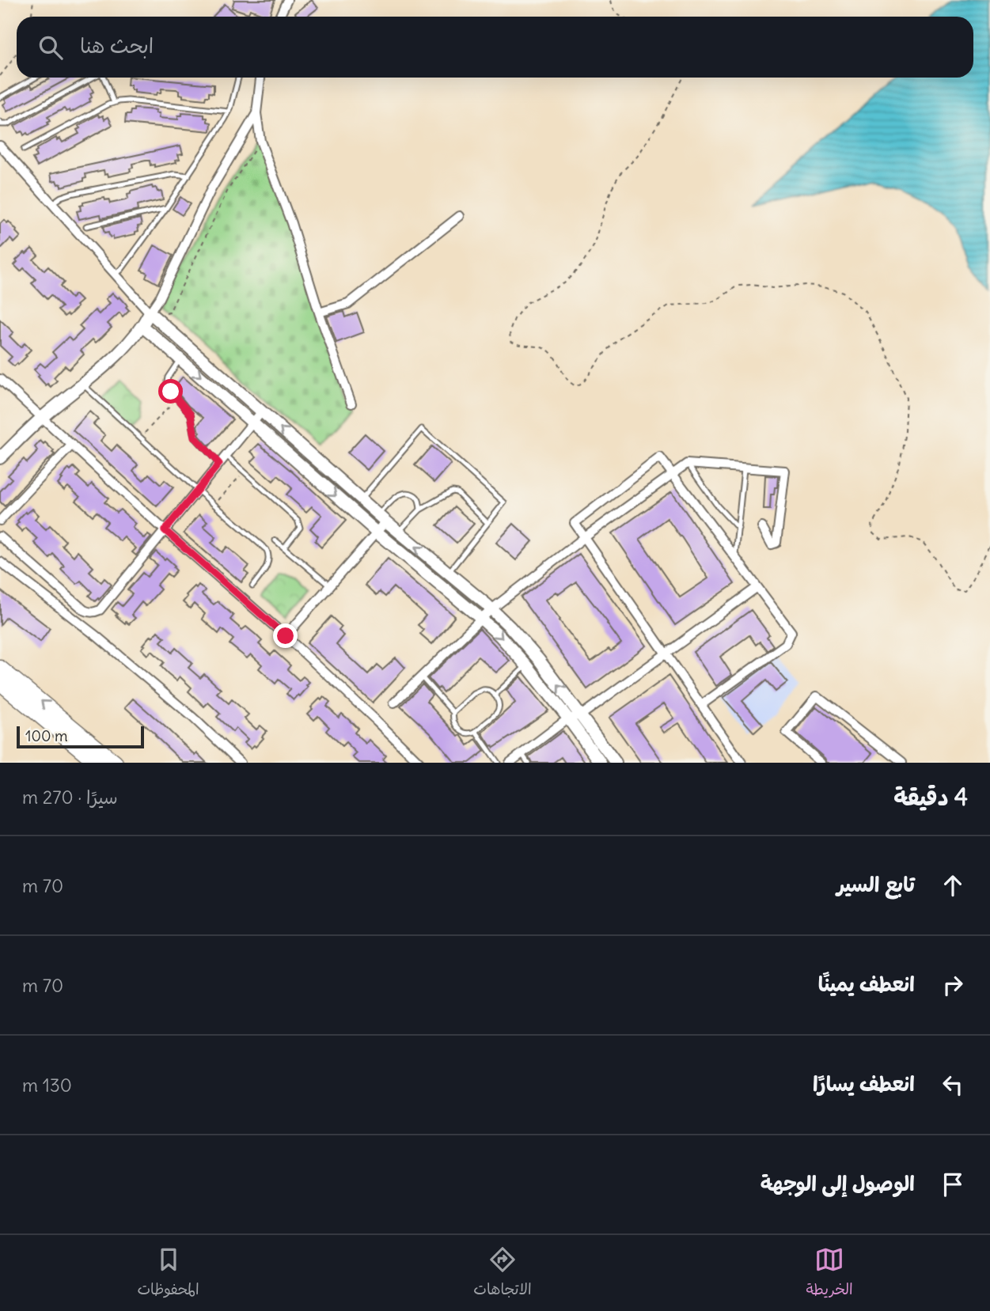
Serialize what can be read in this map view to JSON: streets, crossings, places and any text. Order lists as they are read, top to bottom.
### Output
{
  "scale_bar": "100 m",
  "page": {
    "search": "ابحث هنا",
    "scale": "100 m",
    "heading": ["4 دقيقة", "سيرًا · 270 m"],
    "list": [
      ["تابع السير", "70 m"],
      ["انعطف يمينًا", "70 m"],
      ["انعطف يسارًا", "130 m"],
      "الوصول إلى الوجهة"
    ],
    "nav": ["الخريطة", "الاتجاهات", "المحفوظات"]
  }
}
